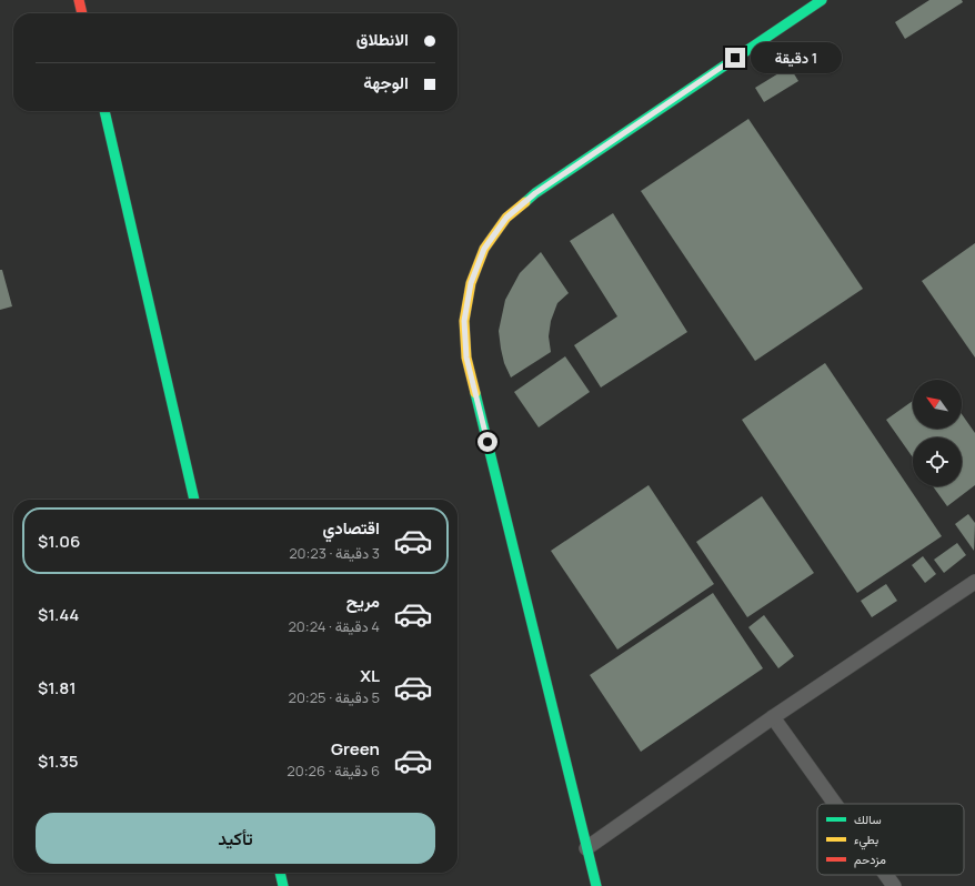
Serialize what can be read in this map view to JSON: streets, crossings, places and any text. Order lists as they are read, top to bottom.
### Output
{
  "legend": ["سالك", "بطيء", "مزدحم"],
  "north": "top left",
  "page": {
    "banner": ["الانطلاق", "الوجهة"],
    "bubble": "1 دقيقة",
    "list": [
      {
        "name": "اقتصادي",
        "note": "3 دقيقة · 20:23",
        "value": "$1.06"
      },
      {
        "name": "مريح",
        "note": "4 دقيقة · 20:24",
        "value": "$1.44"
      },
      {
        "name": "XL",
        "note": "5 دقيقة · 20:25",
        "value": "$1.81"
      },
      {
        "name": "Green",
        "note": "6 دقيقة · 20:26",
        "value": "$1.35"
      }
    ],
    "buttons": "تأكيد"
  }
}
